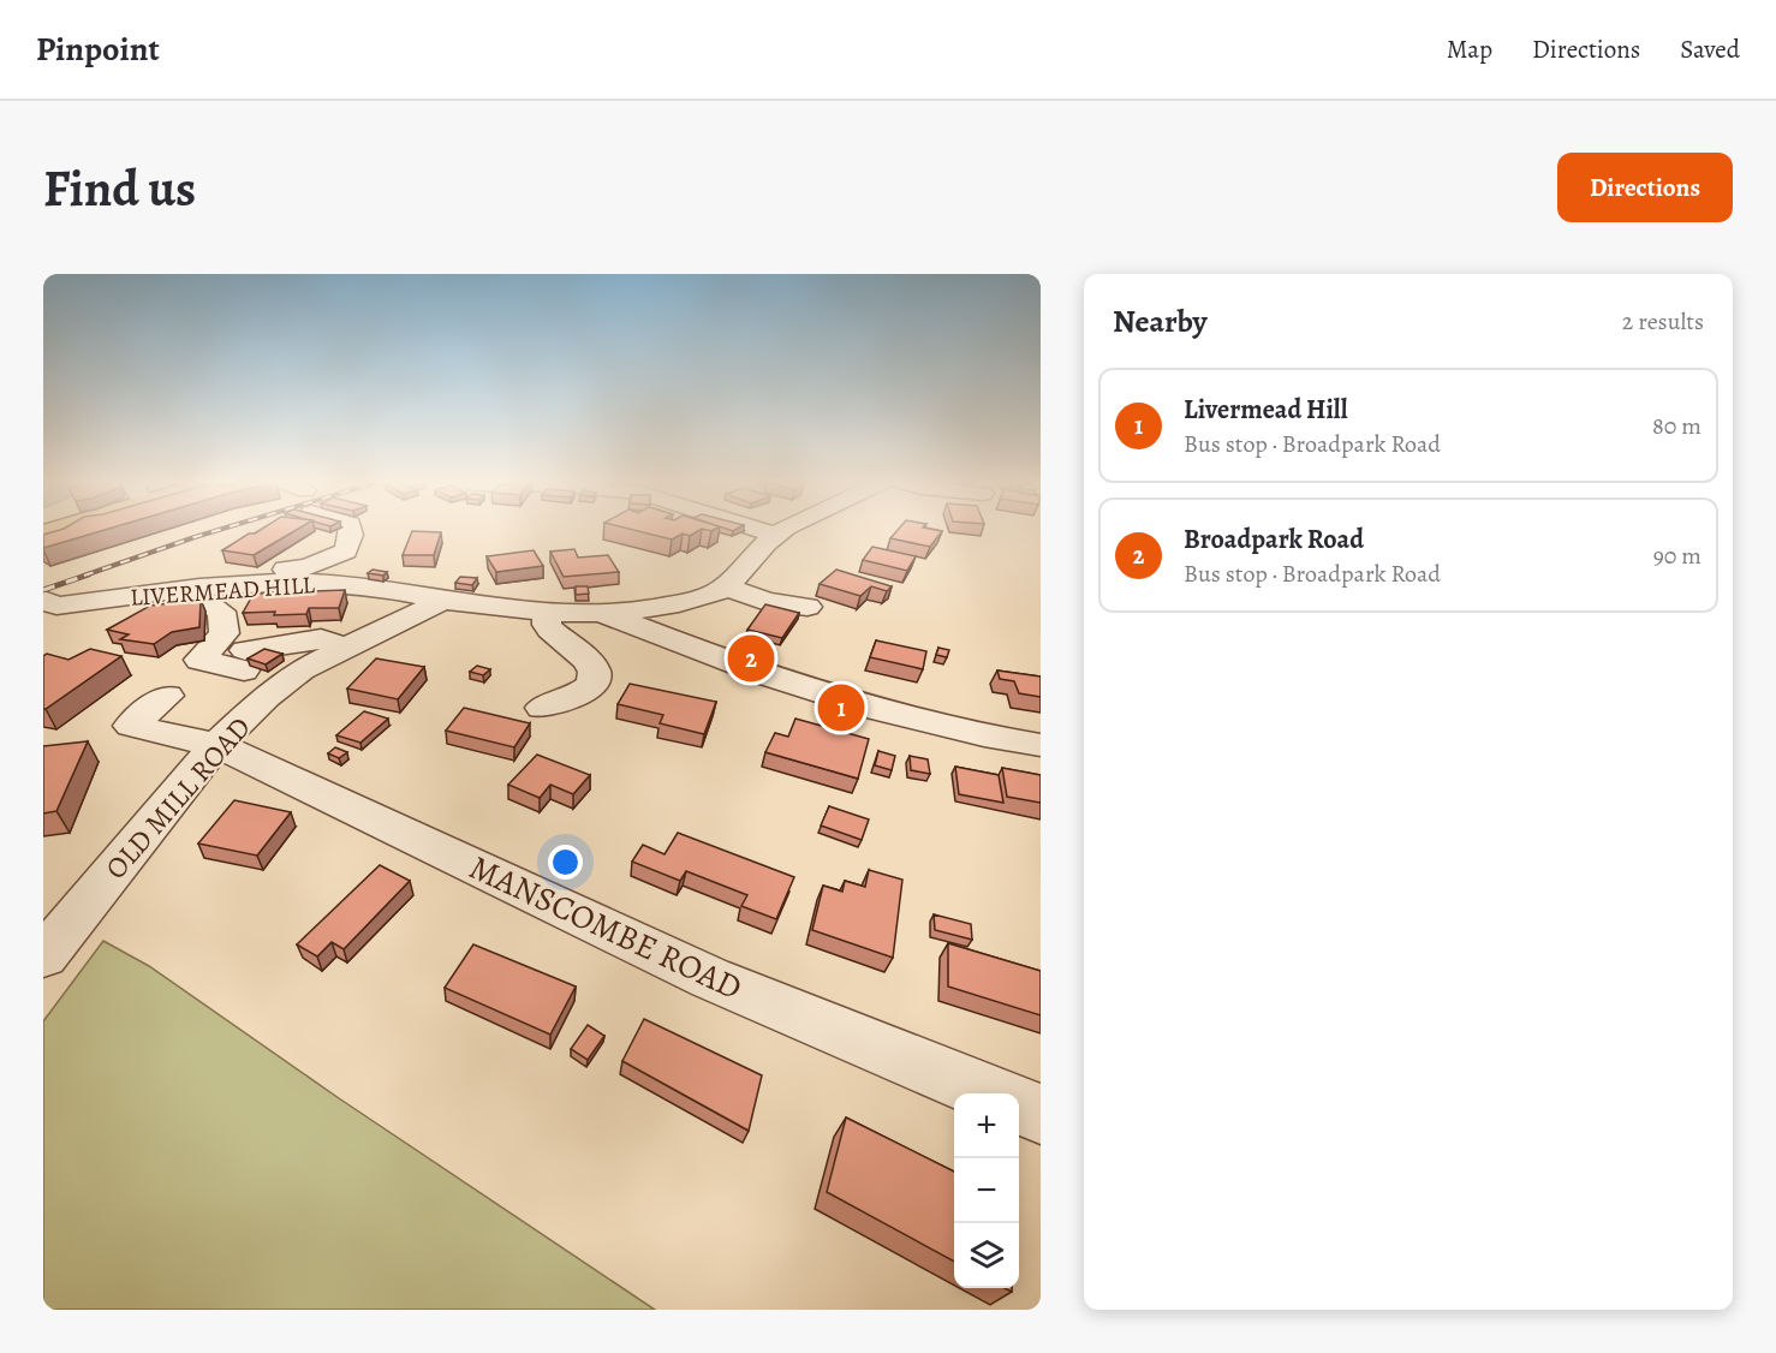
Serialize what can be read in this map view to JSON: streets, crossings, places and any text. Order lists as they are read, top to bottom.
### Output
{
  "streets": {
    "street": ["LIVERMEAD HILL", "OLD MILL ROAD", "MANSCOMBE ROAD"]
  },
  "crossings": [
    ["LIVERMEAD HILL", "OLD MILL ROAD"],
    ["OLD MILL ROAD", "MANSCOMBE ROAD"]
  ],
  "page": {
    "header": "Pinpoint",
    "nav": ["Map", "Directions", "Saved"],
    "buttons": "Directions",
    "title": "Find us",
    "heading": ["Nearby", "2 results"],
    "list": [
      {
        "mark": "1",
        "name": "Livermead Hill",
        "note": "Bus stop · Broadpark Road",
        "value": "80 m"
      },
      {
        "mark": "2",
        "name": "Broadpark Road",
        "note": "Bus stop · Broadpark Road",
        "value": "90 m"
      }
    ],
    "pins": ["2", "1"],
    "map_buttons": ["+", "−"]
  }
}
